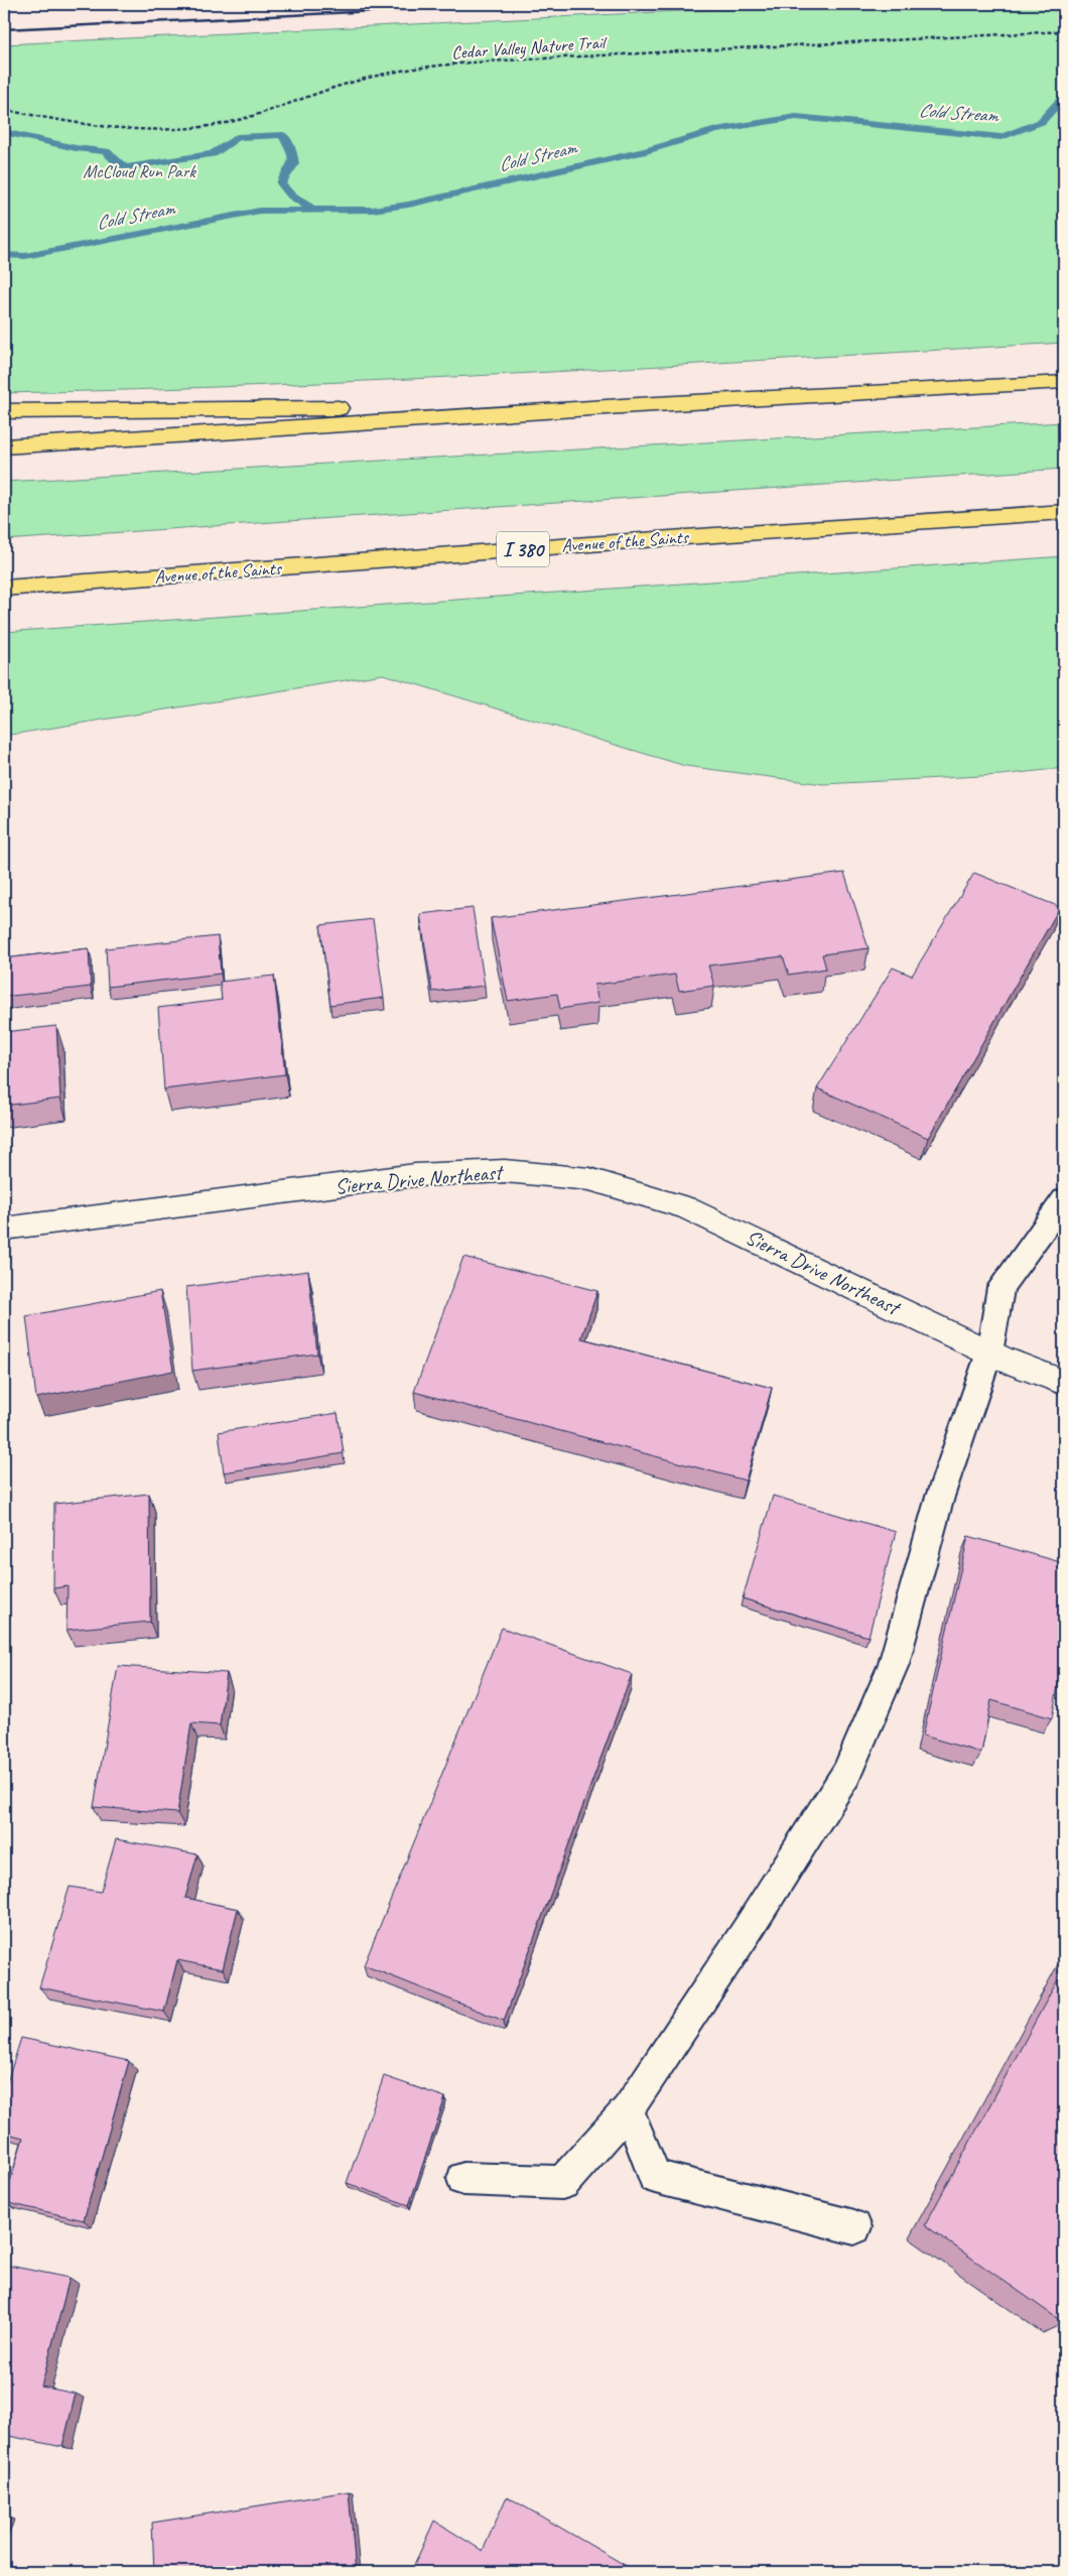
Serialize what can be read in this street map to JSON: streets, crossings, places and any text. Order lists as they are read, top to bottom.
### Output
{
  "streets": {
    "highway": ["Avenue of the Saints", "I 380"],
    "street": ["Sierra Drive Northeast"],
    "path": ["Cedar Valley Nature Trail"]
  },
  "water": ["Cold Stream"],
  "parks": ["McCloud Run Park"]
}
